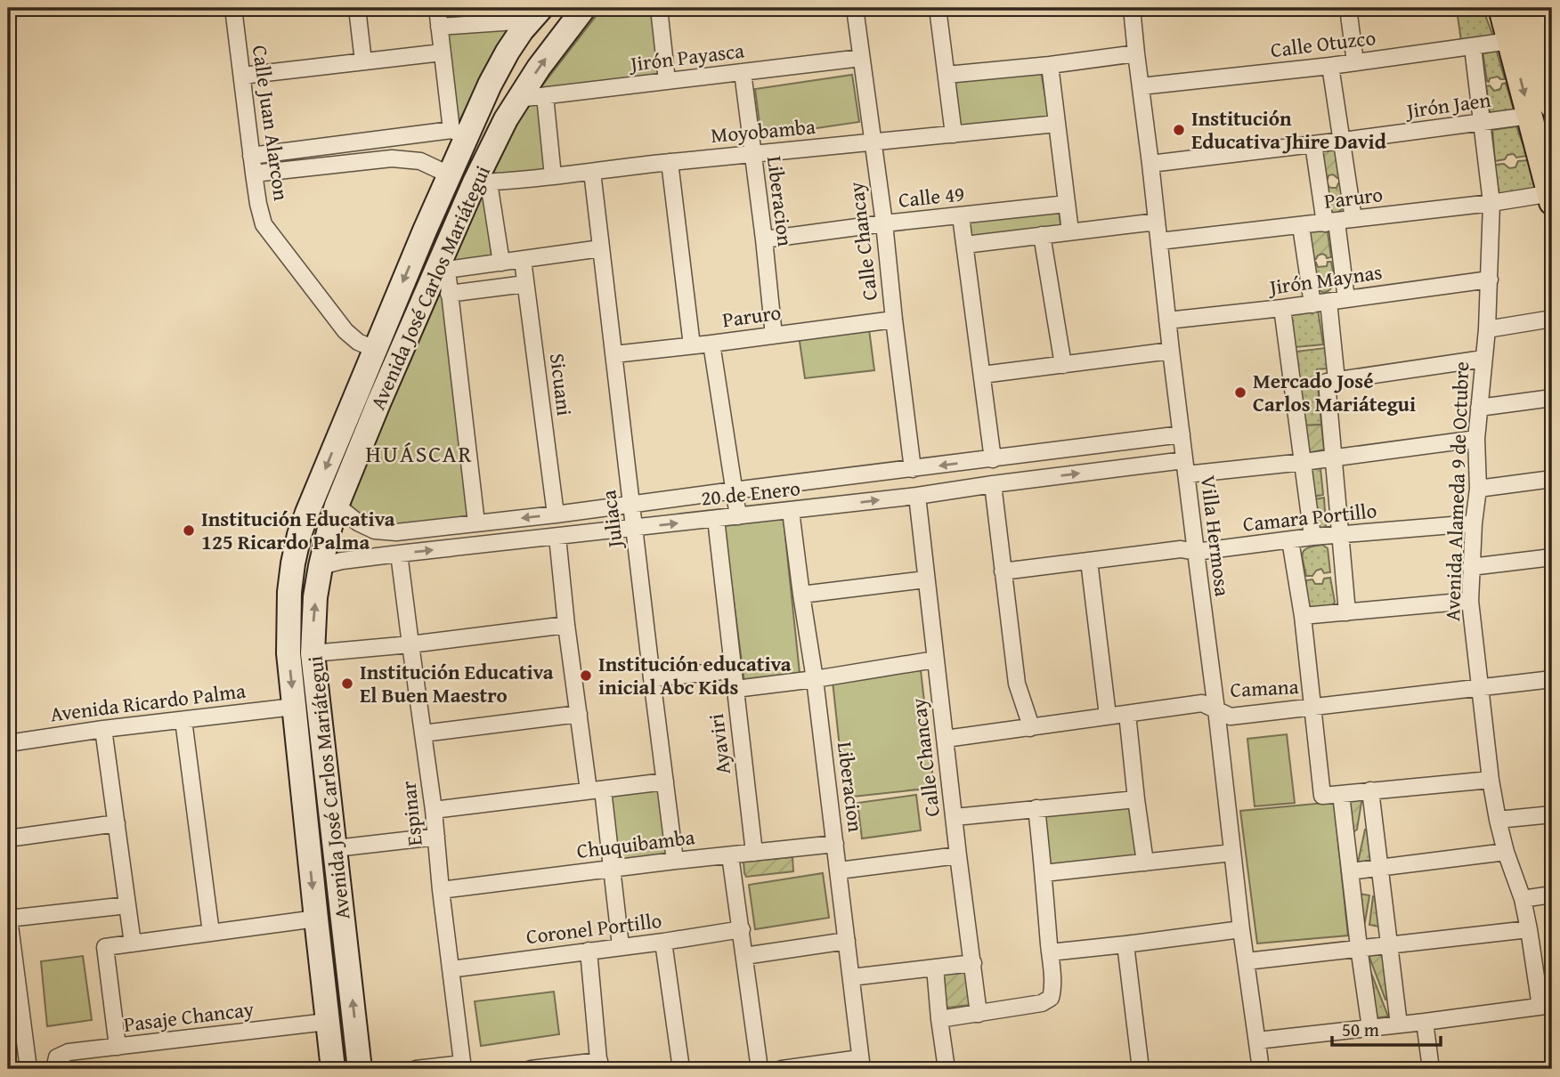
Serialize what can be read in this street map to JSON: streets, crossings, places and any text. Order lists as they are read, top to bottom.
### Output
{
  "streets": {
    "main road": ["Avenida José Carlos Mariátegui"],
    "street": [
      "Calle Otuzco",
      "Jirón Payasca",
      "Jirón Jaen",
      "Calle Juan Alarcon",
      "Moyobamba",
      "Calle 49",
      "Paruro",
      "Liberacion",
      "Calle Chancay",
      "Jirón Maynas",
      "Sicuani",
      "Avenida Alameda 9 de Octubre",
      "20 de Enero",
      "Camara Portillo",
      "Juliaca",
      "Villa Hermosa",
      "Camana",
      "Avenida Ricardo Palma",
      "Ayaviri",
      "Espinar",
      "Chuquibamba",
      "Coronel Portillo",
      "Pasaje Chancay"
    ]
  },
  "crossings": [
    ["Calle Otuzco", "Avenida Alameda 9 de Octubre"],
    ["Calle Otuzco", "Villa Hermosa"],
    ["Jirón Payasca", "Liberacion"],
    ["Jirón Payasca", "Calle Chancay"],
    ["Jirón Payasca", "Avenida José Carlos Mariátegui"],
    ["Jirón Jaen", "Avenida Alameda 9 de Octubre"],
    ["Jirón Jaen", "Villa Hermosa"],
    ["Calle Juan Alarcon", "Avenida José Carlos Mariátegui"],
    ["Moyobamba", "Liberacion"],
    ["Moyobamba", "Calle Chancay"],
    ["Moyobamba", "Avenida José Carlos Mariátegui"],
    ["Moyobamba", "Juliaca"],
    ["Calle 49", "Liberacion"],
    ["Calle 49", "Calle Chancay"],
    ["Paruro", "Liberacion"],
    ["Paruro", "Calle Chancay"],
    ["Paruro", "Avenida Alameda 9 de Octubre"],
    ["Paruro", "Juliaca"],
    ["Paruro", "Villa Hermosa"],
    ["Liberacion", "20 de Enero"],
    ["Liberacion", "Chuquibamba"],
    ["Calle Chancay", "20 de Enero"],
    ["Calle Chancay", "Camana"],
    ["Jirón Maynas", "Avenida Alameda 9 de Octubre"],
    ["Jirón Maynas", "Villa Hermosa"],
    ["Avenida José Carlos Mariátegui", "20 de Enero"],
    ["Avenida José Carlos Mariátegui", "Avenida Ricardo Palma"],
    ["Avenida José Carlos Mariátegui", "Pasaje Chancay"],
    ["Sicuani", "20 de Enero"],
    ["Avenida Alameda 9 de Octubre", "20 de Enero"],
    ["Avenida Alameda 9 de Octubre", "Camara Portillo"],
    ["Avenida Alameda 9 de Octubre", "Camana"],
    ["20 de Enero", "Juliaca"],
    ["20 de Enero", "Villa Hermosa"],
    ["20 de Enero", "Ayaviri"],
    ["20 de Enero", "Espinar"],
    ["Camara Portillo", "Villa Hermosa"],
    ["Juliaca", "Chuquibamba"],
    ["Villa Hermosa", "Camana"],
    ["Ayaviri", "Chuquibamba"],
    ["Espinar", "Chuquibamba"],
    ["Espinar", "Coronel Portillo"]
  ],
  "districts": ["HUÁSCAR"],
  "places": [
    "Institución Educativa Jhire David",
    "Mercado José Carlos Mariátegui",
    "Institución Educativa 125 Ricardo Palma",
    "Institución educativa inicial Abc Kids",
    "Institución Educativa El Buen Maestro"
  ],
  "scale_bar": "50 m"
}
